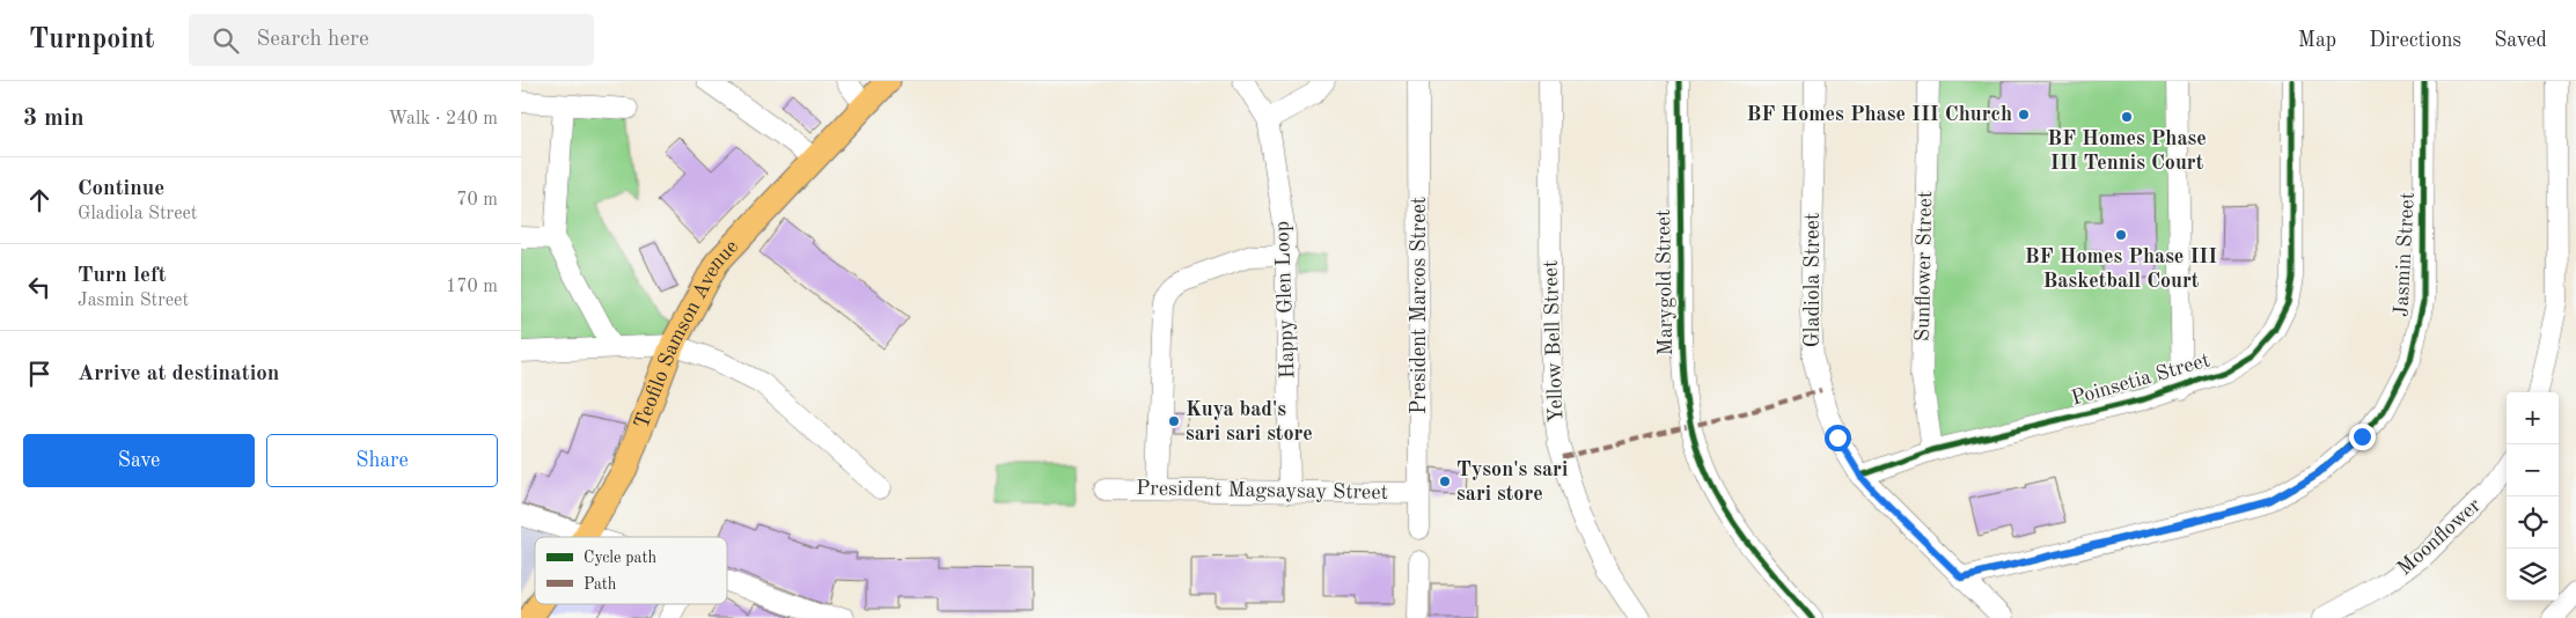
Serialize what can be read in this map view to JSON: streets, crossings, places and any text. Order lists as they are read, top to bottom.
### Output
{
  "streets": {
    "main road": ["Teofilo Samson Avenue"],
    "street": [
      "Jasmin Street",
      "Sunflower Street",
      "Gladiola Street",
      "Marygold Street",
      "Happy Glen Loop",
      "President Marcos Street",
      "Yellow Bell Street",
      "Poinsetia Street",
      "President Magsaysay Street",
      "Moonflower"
    ]
  },
  "crossings": [
    ["Jasmin Street", "Gladiola Street"],
    ["Sunflower Street", "Poinsetia Street"],
    ["Gladiola Street", "Poinsetia Street"],
    ["Happy Glen Loop", "President Magsaysay Street"],
    ["President Marcos Street", "President Magsaysay Street"]
  ],
  "places": [
    "BF Homes Phase III Church",
    "BF Homes Phase III Tennis Court",
    "BF Homes Phase III Basketball Court",
    "Kuya bad's sari sari store",
    "Tyson's sari sari store"
  ],
  "legend": ["Cycle path", "Path"],
  "page": {
    "header": "Turnpoint",
    "search": "Search here",
    "nav": ["Map", "Directions", "Saved"],
    "heading": ["3 min", "Walk · 240 m"],
    "list": [
      ["Continue", "Gladiola Street", "70 m"],
      ["Turn left", "Jasmin Street", "170 m"],
      "Arrive at destination"
    ],
    "map_buttons": ["+", "−"],
    "buttons": ["Save", "Share"]
  }
}
